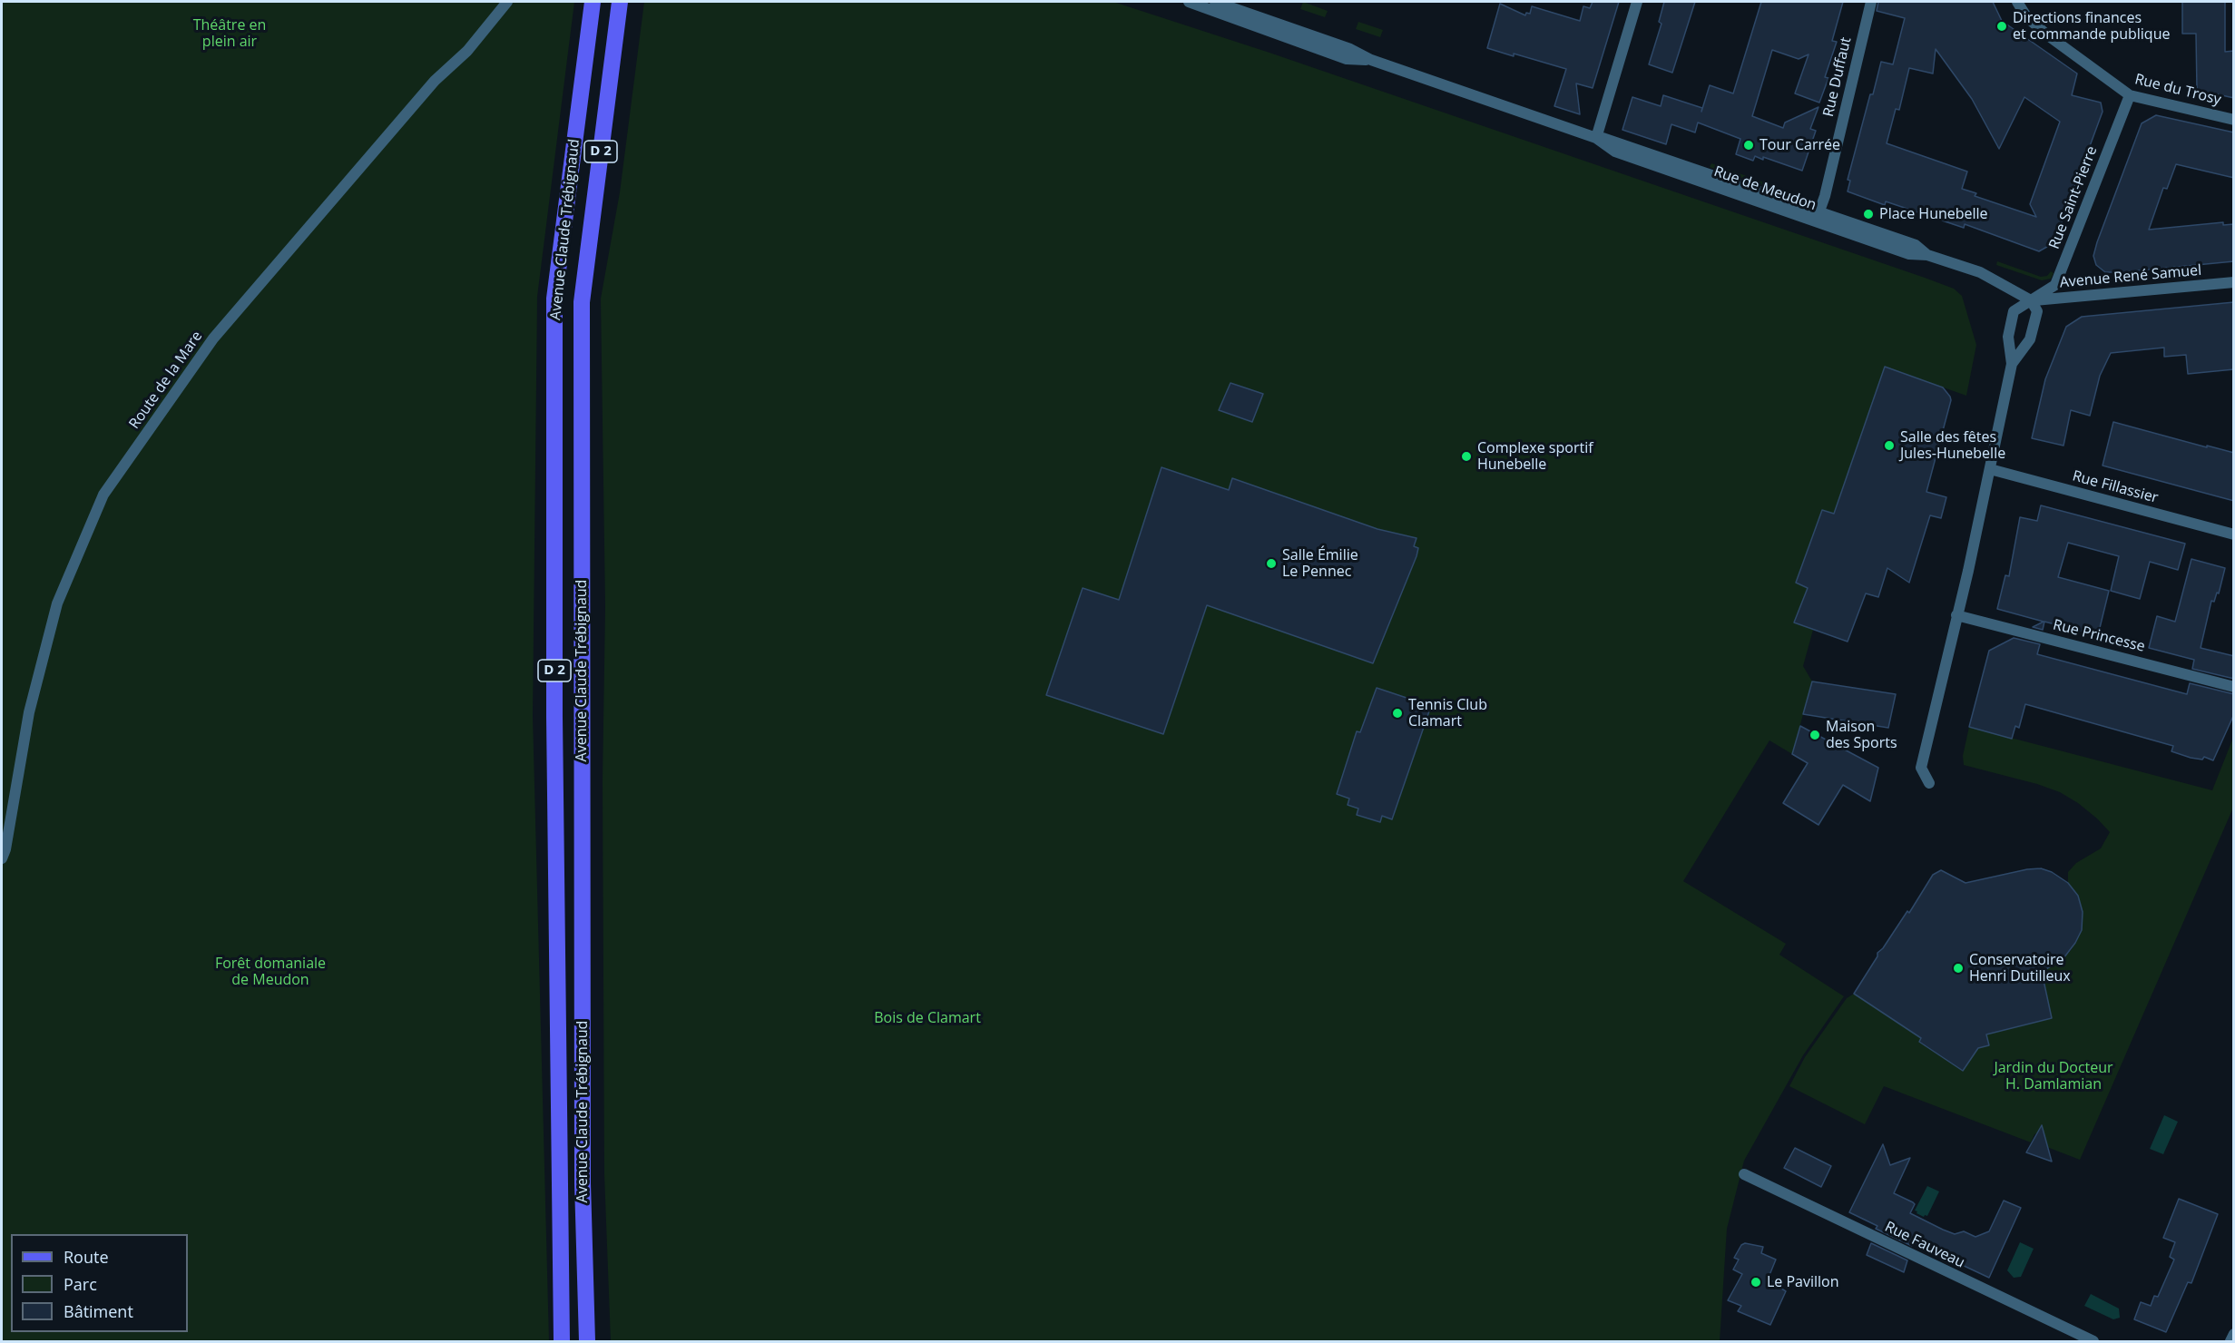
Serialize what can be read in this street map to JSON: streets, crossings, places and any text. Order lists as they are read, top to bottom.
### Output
{
  "streets": {
    "main road": ["D 2", "Avenue Claude Trébignaud"],
    "street": [
      "Rue Duffaut",
      "Rue du Trosy",
      "Rue de Meudon",
      "Rue Saint-Pierre",
      "Avenue René Samuel",
      "Route de la Mare",
      "Rue Fillassier",
      "Rue Princesse",
      "Rue Fauveau"
    ]
  },
  "crossings": [
    ["Rue Duffaut", "Rue de Meudon"],
    ["Rue du Trosy", "Rue Saint-Pierre"],
    ["Rue de Meudon", "Rue Saint-Pierre"],
    ["Rue de Meudon", "Avenue René Samuel"],
    ["Rue Saint-Pierre", "Avenue René Samuel"]
  ],
  "parks": [
    "Théâtre en plein air",
    "Forêt domaniale de Meudon",
    "Bois de Clamart",
    "Jardin du Docteur H. Damlamian"
  ],
  "places": [
    "Directions finances et commande publique",
    "Tour Carrée",
    "Place Hunebelle",
    "Salle des fêtes Jules-Hunebelle",
    "Complexe sportif Hunebelle",
    "Salle Émilie Le Pennec",
    "Tennis Club Clamart",
    "Maison des Sports",
    "Conservatoire Henri Dutilleux",
    "Le Pavillon"
  ],
  "legend": ["Route", "Parc", "Bâtiment"]
}
